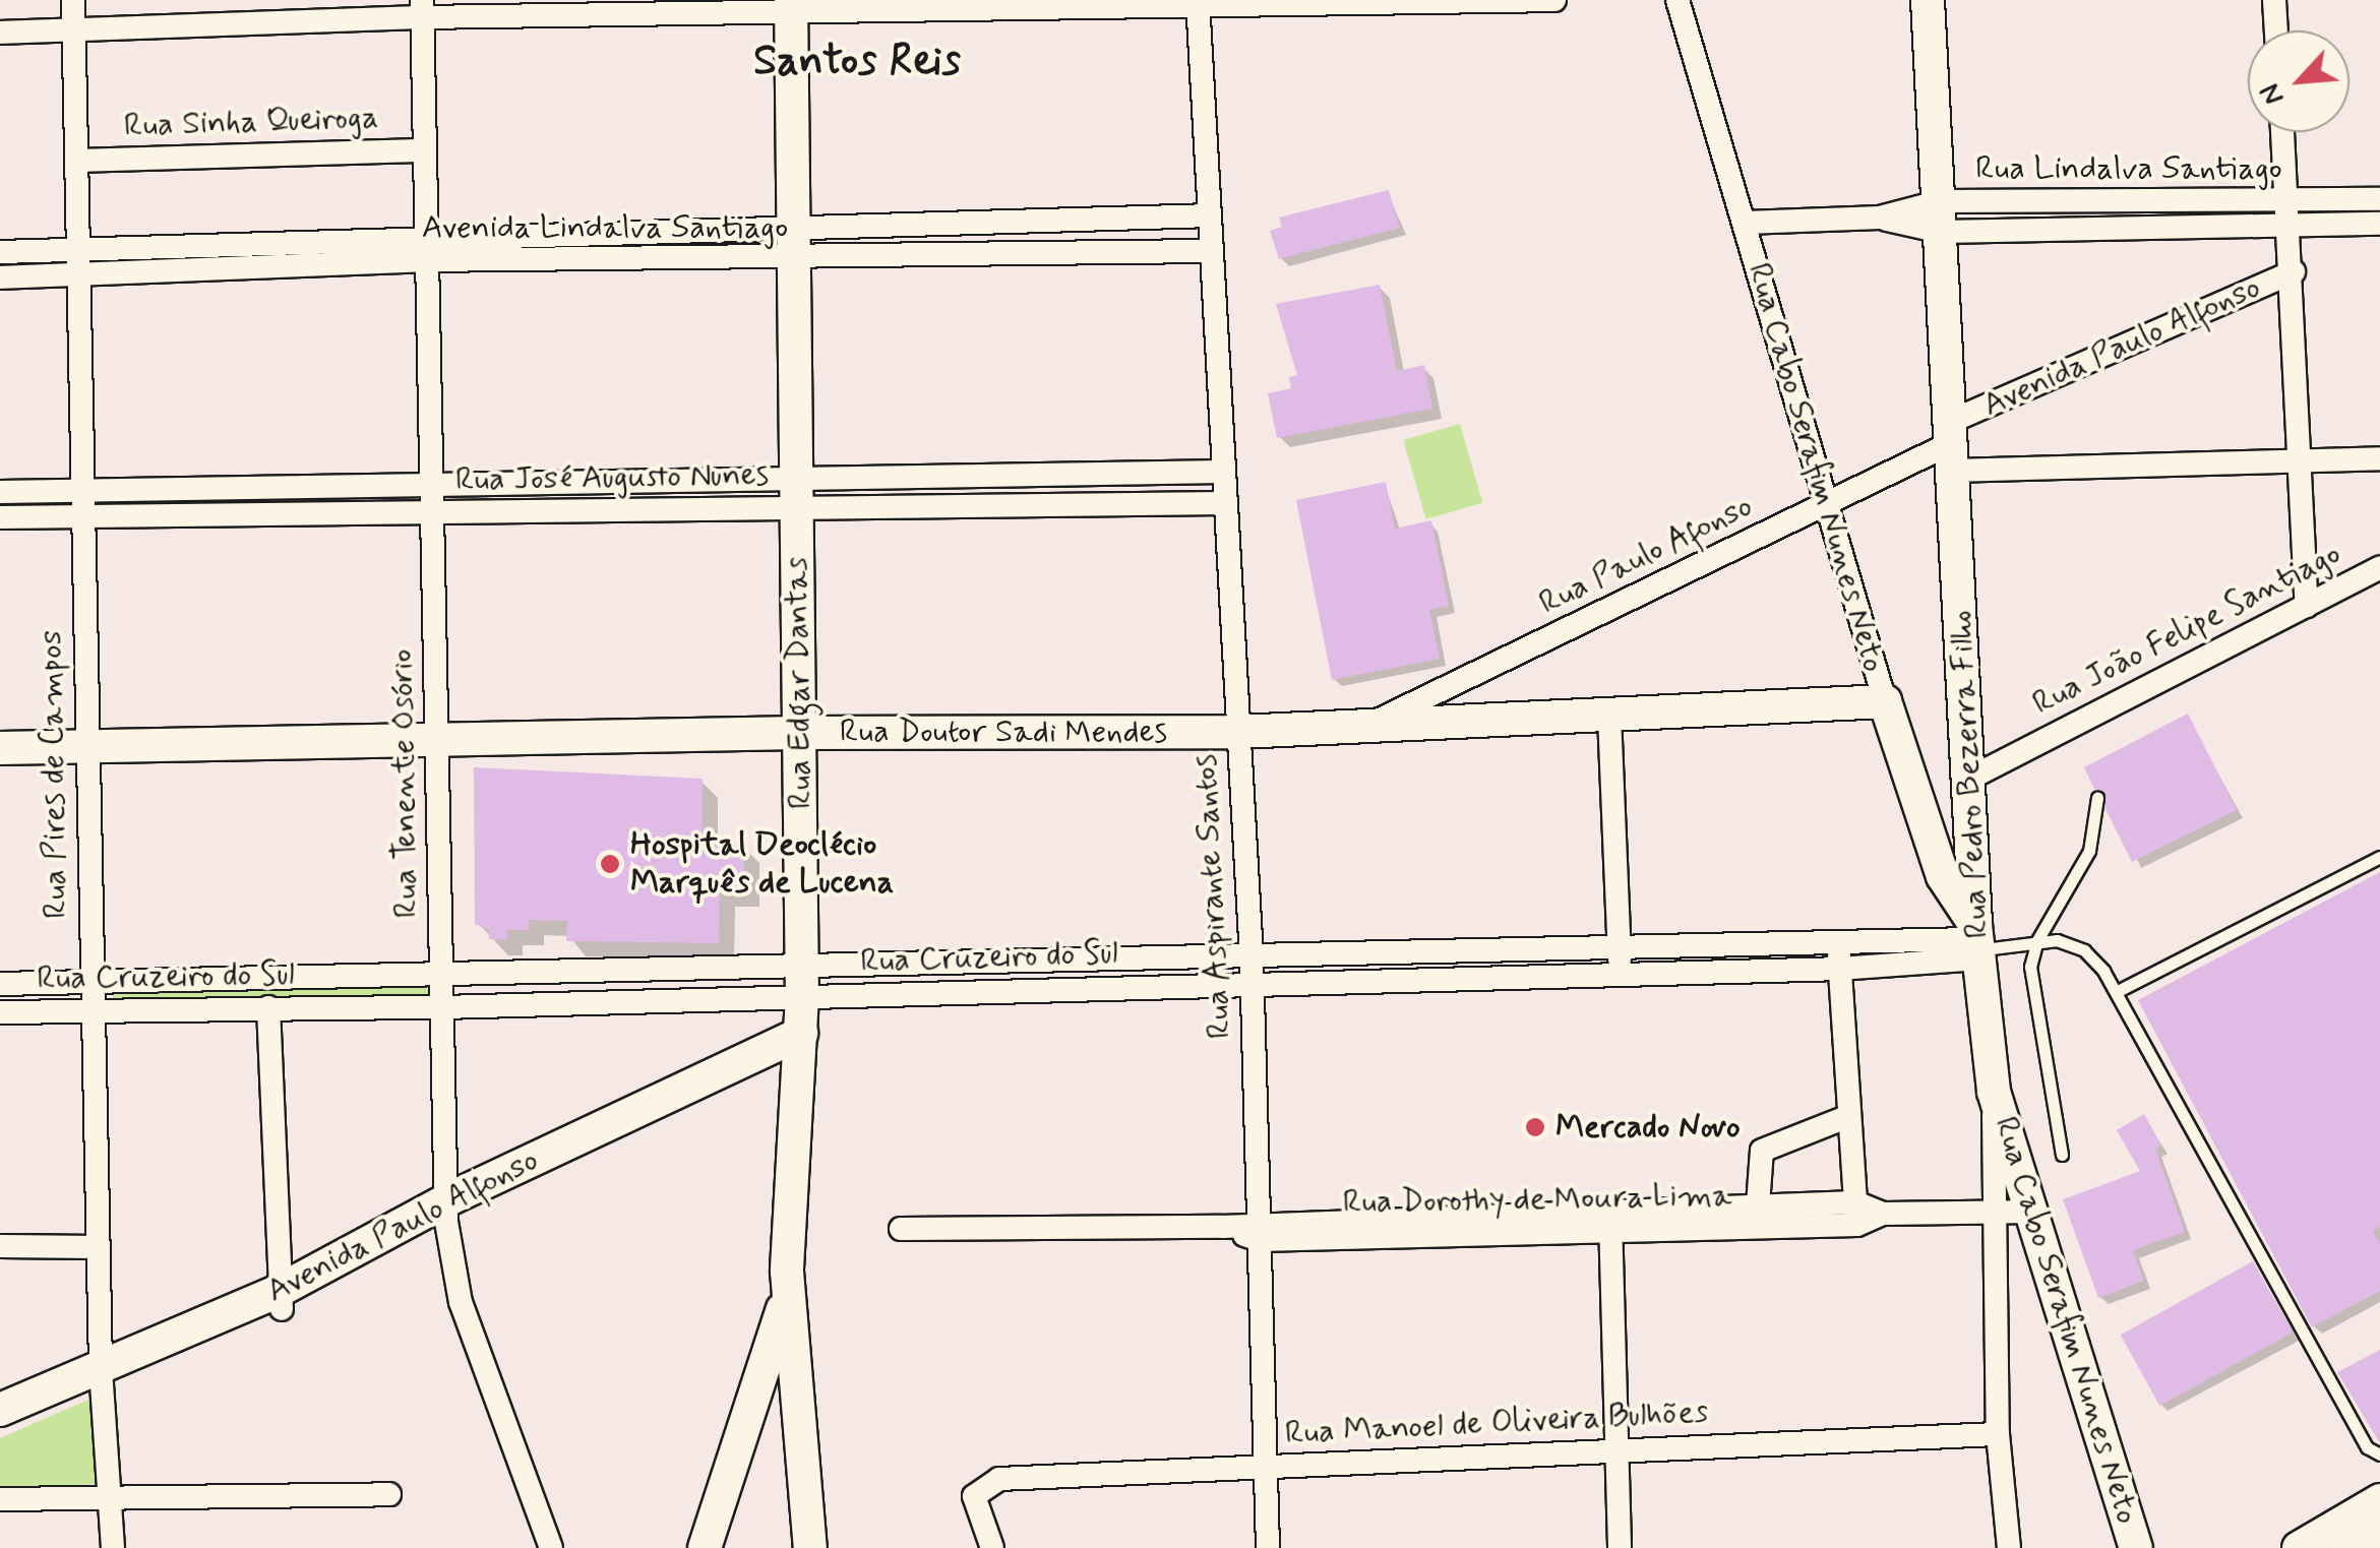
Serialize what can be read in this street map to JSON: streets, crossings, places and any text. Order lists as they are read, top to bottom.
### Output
{
  "streets": {
    "street": [
      "Rua Sinha Queiroga",
      "Rua Lindalva Santiago",
      "Avenida Lindalva Santiago",
      "Avenida Paulo Alfonso",
      "Rua Cabo Serafim Nunes Neto",
      "Rua José Augusto Nunes",
      "Rua Paulo Afonso",
      "Rua João Felipe Santiago",
      "Rua Edgar Dantas",
      "Rua Doutor Sadi Mendes",
      "Rua Pires de Campos",
      "Rua Pedro Bezerra Filho",
      "Rua Tenente Osório",
      "Rua Aspirante Santos",
      "Rua Cruzeiro do Sul",
      "Rua Dorothy de Moura Lima",
      "Rua Manoel de Oliveira Bulhões"
    ]
  },
  "crossings": [
    ["Rua Sinha Queiroga", "Rua Pires de Campos"],
    ["Rua Sinha Queiroga", "Rua Tenente Osório"],
    ["Rua Lindalva Santiago", "Rua Cabo Serafim Nunes Neto"],
    ["Rua Lindalva Santiago", "Rua Pedro Bezerra Filho"],
    ["Avenida Lindalva Santiago", "Rua Edgar Dantas"],
    ["Avenida Lindalva Santiago", "Rua Pires de Campos"],
    ["Avenida Lindalva Santiago", "Rua Tenente Osório"],
    ["Avenida Lindalva Santiago", "Rua Aspirante Santos"],
    ["Avenida Paulo Alfonso", "Rua Paulo Afonso"],
    ["Avenida Paulo Alfonso", "Rua Edgar Dantas"],
    ["Avenida Paulo Alfonso", "Rua Pires de Campos"],
    ["Avenida Paulo Alfonso", "Rua Pedro Bezerra Filho"],
    ["Avenida Paulo Alfonso", "Rua Tenente Osório"],
    ["Rua Cabo Serafim Nunes Neto", "Rua Paulo Afonso"],
    ["Rua Cabo Serafim Nunes Neto", "Rua Doutor Sadi Mendes"],
    ["Rua Cabo Serafim Nunes Neto", "Rua Pedro Bezerra Filho"],
    ["Rua Cabo Serafim Nunes Neto", "Rua Cruzeiro do Sul"],
    ["Rua Cabo Serafim Nunes Neto", "Rua Dorothy de Moura Lima"],
    ["Rua José Augusto Nunes", "Rua Edgar Dantas"],
    ["Rua José Augusto Nunes", "Rua Pires de Campos"],
    ["Rua José Augusto Nunes", "Rua Tenente Osório"],
    ["Rua José Augusto Nunes", "Rua Aspirante Santos"],
    ["Rua Paulo Afonso", "Rua Doutor Sadi Mendes"],
    ["Rua Paulo Afonso", "Rua Pedro Bezerra Filho"],
    ["Rua João Felipe Santiago", "Rua Pedro Bezerra Filho"],
    ["Rua Edgar Dantas", "Rua Doutor Sadi Mendes"],
    ["Rua Edgar Dantas", "Rua Cruzeiro do Sul"],
    ["Rua Doutor Sadi Mendes", "Rua Pires de Campos"],
    ["Rua Doutor Sadi Mendes", "Rua Tenente Osório"],
    ["Rua Doutor Sadi Mendes", "Rua Aspirante Santos"],
    ["Rua Pires de Campos", "Rua Cruzeiro do Sul"],
    ["Rua Pedro Bezerra Filho", "Rua Cruzeiro do Sul"],
    ["Rua Pedro Bezerra Filho", "Rua Dorothy de Moura Lima"],
    ["Rua Pedro Bezerra Filho", "Rua Manoel de Oliveira Bulhões"],
    ["Rua Tenente Osório", "Rua Cruzeiro do Sul"],
    ["Rua Aspirante Santos", "Rua Cruzeiro do Sul"],
    ["Rua Aspirante Santos", "Rua Dorothy de Moura Lima"],
    ["Rua Aspirante Santos", "Rua Manoel de Oliveira Bulhões"]
  ],
  "districts": ["Santos Reis"],
  "places": ["Hospital Deoclécio Marquês de Lucena", "Mercado Novo"],
  "north": "bottom left"
}
